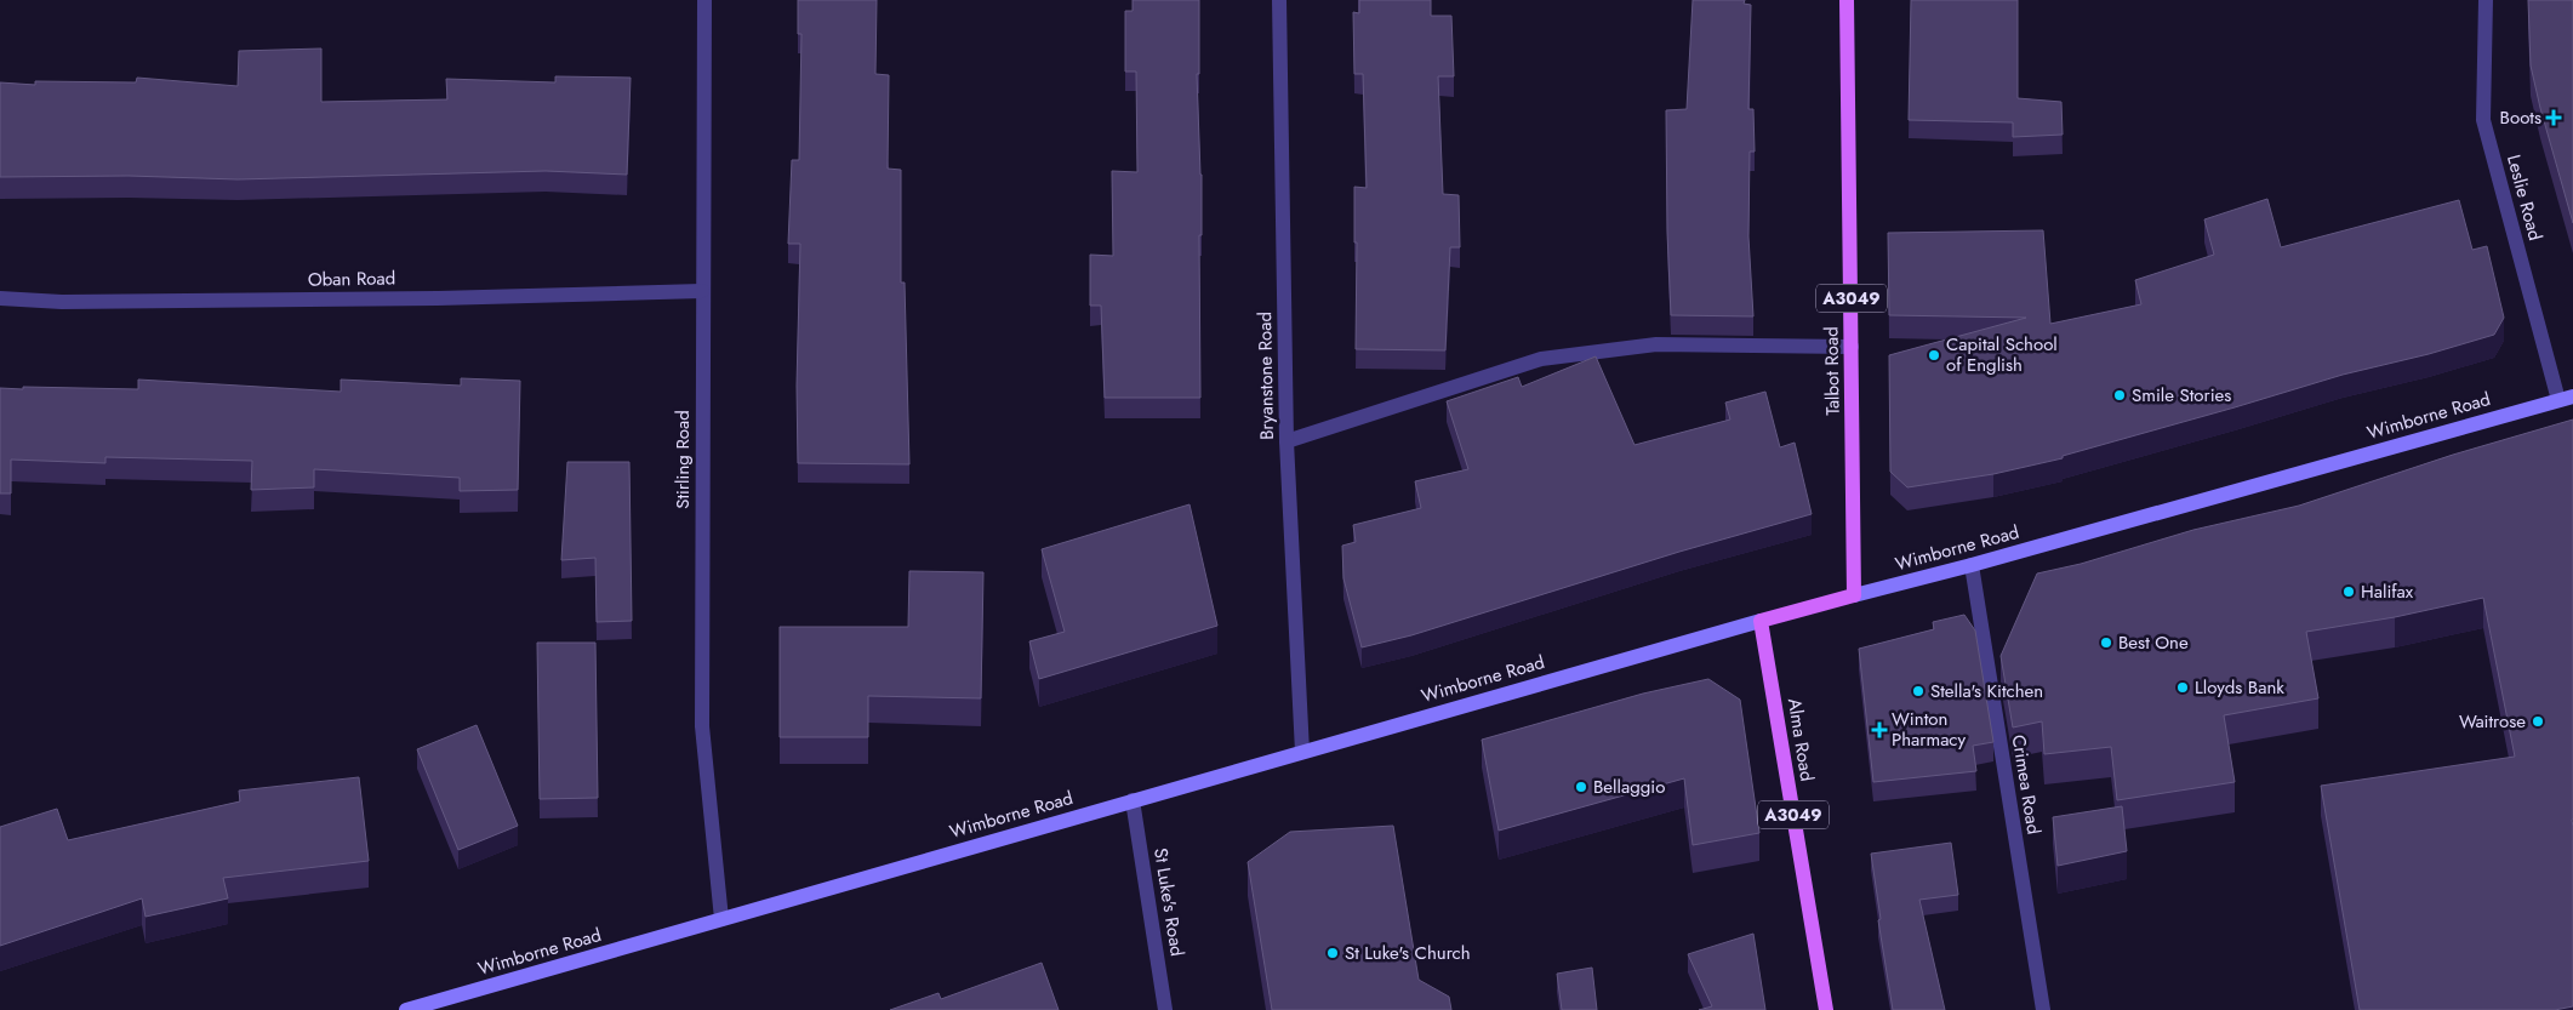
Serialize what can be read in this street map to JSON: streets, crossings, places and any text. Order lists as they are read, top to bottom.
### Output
{
  "streets": {
    "main road": [
      "A3049",
      "Talbot Road",
      "Wimborne Road",
      "Alma Road"
    ],
    "street": [
      "Leslie Road",
      "Oban Road",
      "Bryanstone Road",
      "Stirling Road",
      "Crimea Road",
      "St Luke's Road"
    ]
  },
  "crossings": [
    ["Leslie Road", "Wimborne Road"],
    ["Oban Road", "Stirling Road"],
    ["Talbot Road", "Wimborne Road"],
    ["Bryanstone Road", "Wimborne Road"],
    ["Wimborne Road", "Stirling Road"],
    ["Wimborne Road", "Alma Road"],
    ["Wimborne Road", "Crimea Road"],
    ["Wimborne Road", "St Luke's Road"]
  ],
  "places": {
    "health": ["Boots", "Winton Pharmacy"],
    "other": [
      "Capital School of English",
      "Smile Stories",
      "Halifax",
      "Best One",
      "Lloyds Bank",
      "Stella's Kitchen",
      "Waitrose",
      "Bellaggio",
      "St Luke's Church"
    ]
  }
}
